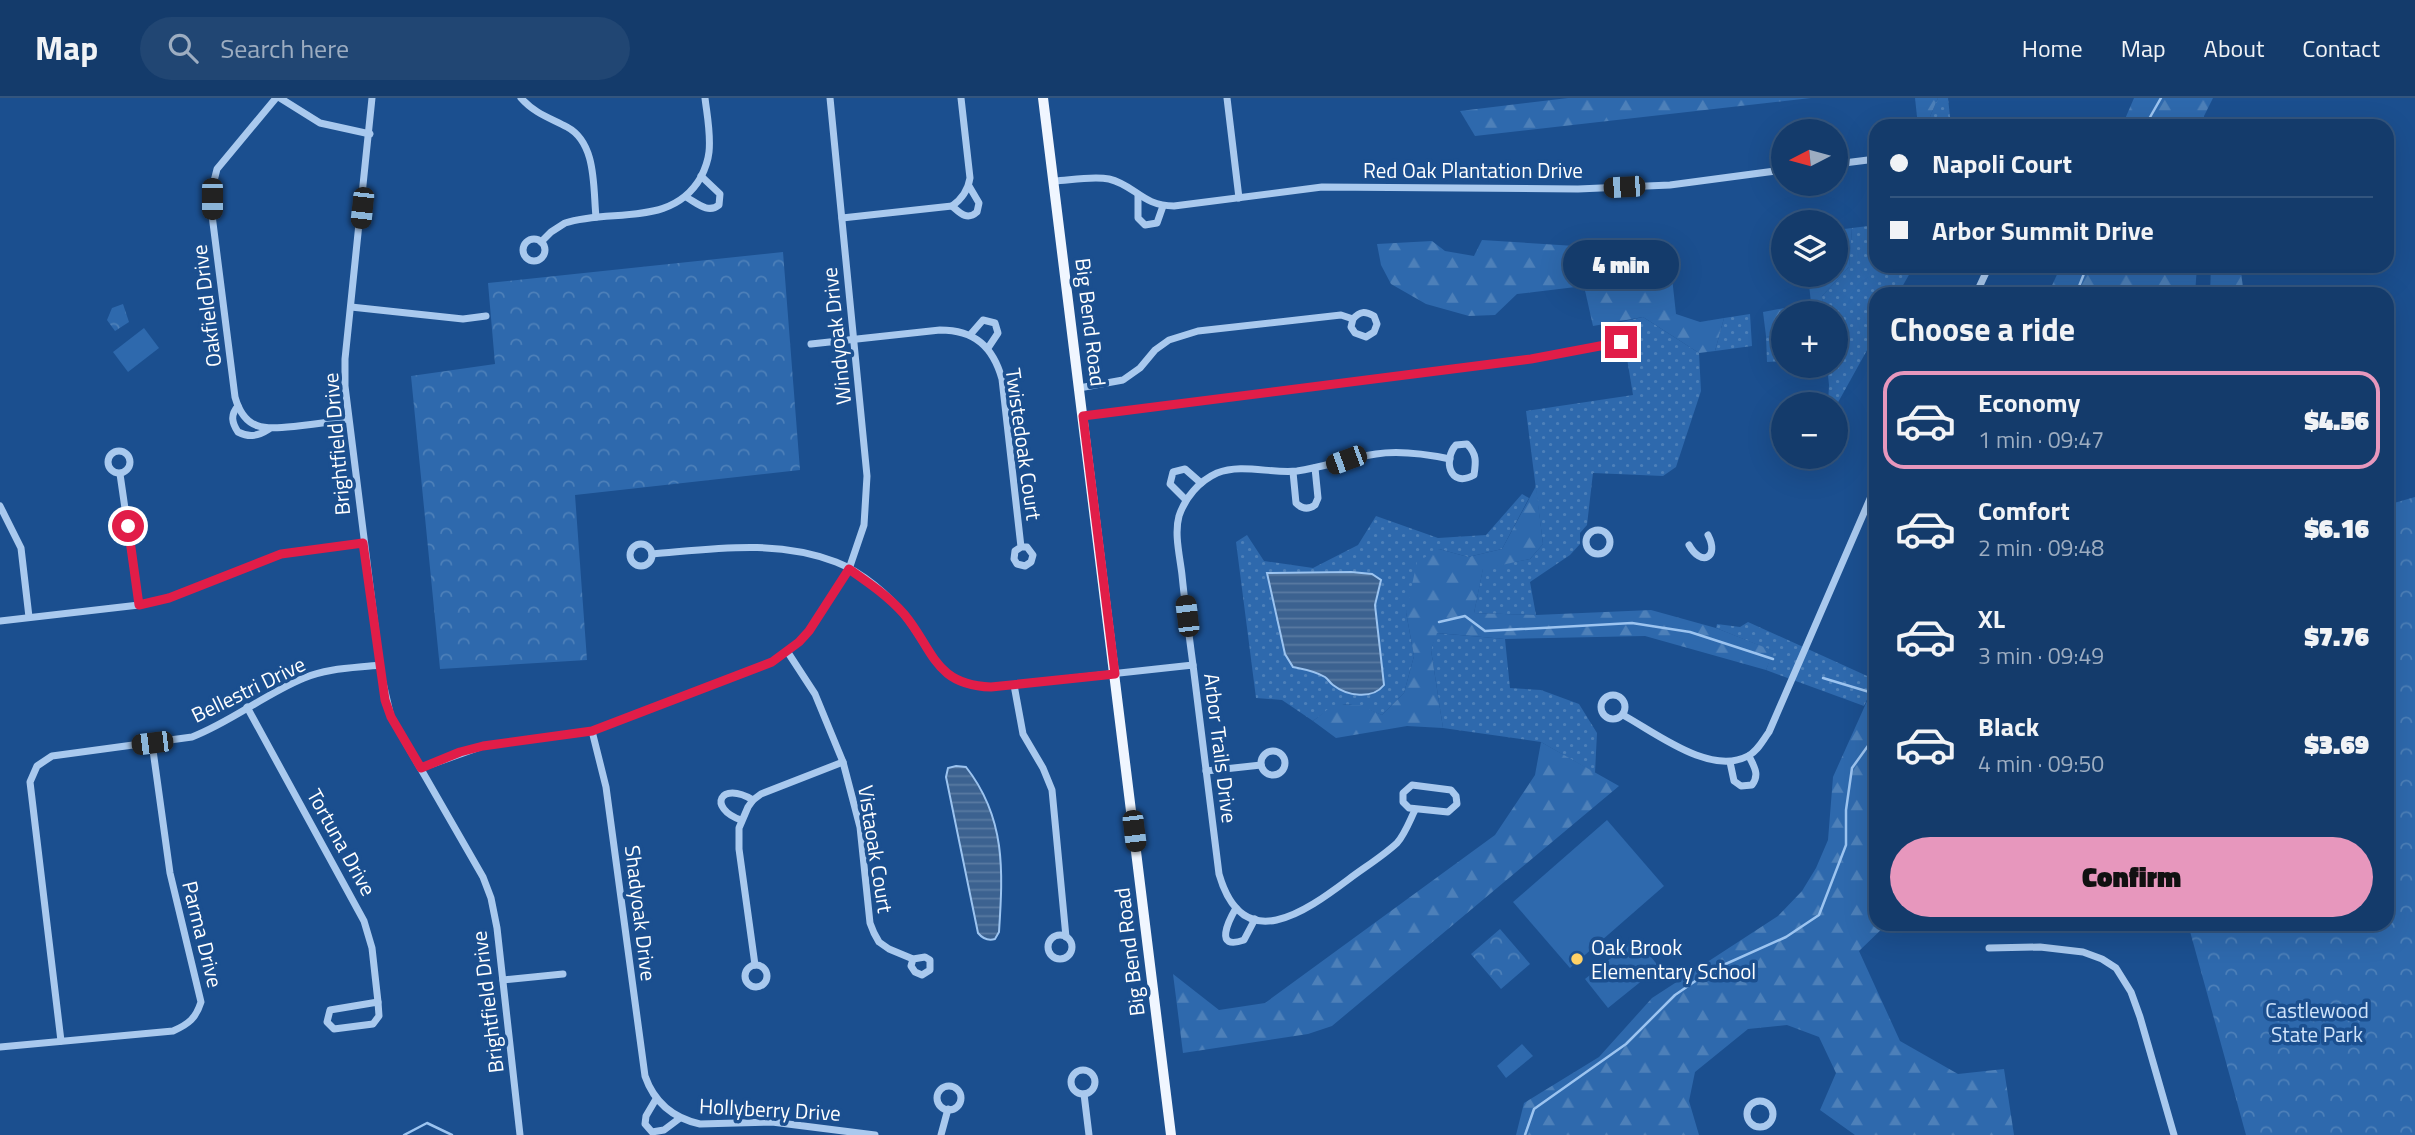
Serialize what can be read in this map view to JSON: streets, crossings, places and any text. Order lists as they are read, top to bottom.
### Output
{
  "streets": {
    "main road": ["Big Bend Road"],
    "street": [
      "Red Oak Plantation Drive",
      "Oakfield Drive",
      "Windyoak Drive",
      "Brightfield Drive",
      "Twistedoak Court",
      "Bellestri Drive",
      "Arbor Trails Drive",
      "Tortuna Drive",
      "Vistaoak Court",
      "Shadyoak Drive",
      "Parma Drive",
      "Hollyberry Drive"
    ]
  },
  "crossings": [
    ["Red Oak Plantation Drive", "Big Bend Road"],
    ["Oakfield Drive", "Brightfield Drive"],
    ["Big Bend Road", "Arbor Trails Drive"],
    ["Windyoak Drive", "Brightfield Drive"],
    ["Windyoak Drive", "Twistedoak Court"],
    ["Windyoak Drive", "Arbor Trails Drive"],
    ["Windyoak Drive", "Vistaoak Court"],
    ["Windyoak Drive", "Shadyoak Drive"],
    ["Brightfield Drive", "Bellestri Drive"],
    ["Bellestri Drive", "Tortuna Drive"],
    ["Bellestri Drive", "Parma Drive"],
    ["Shadyoak Drive", "Hollyberry Drive"]
  ],
  "parks": ["Castlewood State Park"],
  "places": ["Oak Brook Elementary School"],
  "north": "left",
  "page": {
    "header": "Map",
    "search": "Search here",
    "nav": [
      "Home",
      "Map",
      "About",
      "Contact"
    ],
    "map_buttons": ["+", "−"],
    "banner": ["Napoli Court", "Arbor Summit Drive"],
    "bubble": "4 min",
    "heading": "Choose a ride",
    "list": [
      {
        "name": "Economy",
        "note": "1 min · 09:47",
        "value": "$4.56"
      },
      {
        "name": "Comfort",
        "note": "2 min · 09:48",
        "value": "$6.16"
      },
      {
        "name": "XL",
        "note": "3 min · 09:49",
        "value": "$7.76"
      },
      {
        "name": "Black",
        "note": "4 min · 09:50",
        "value": "$3.69"
      }
    ],
    "buttons": "Confirm"
  }
}
